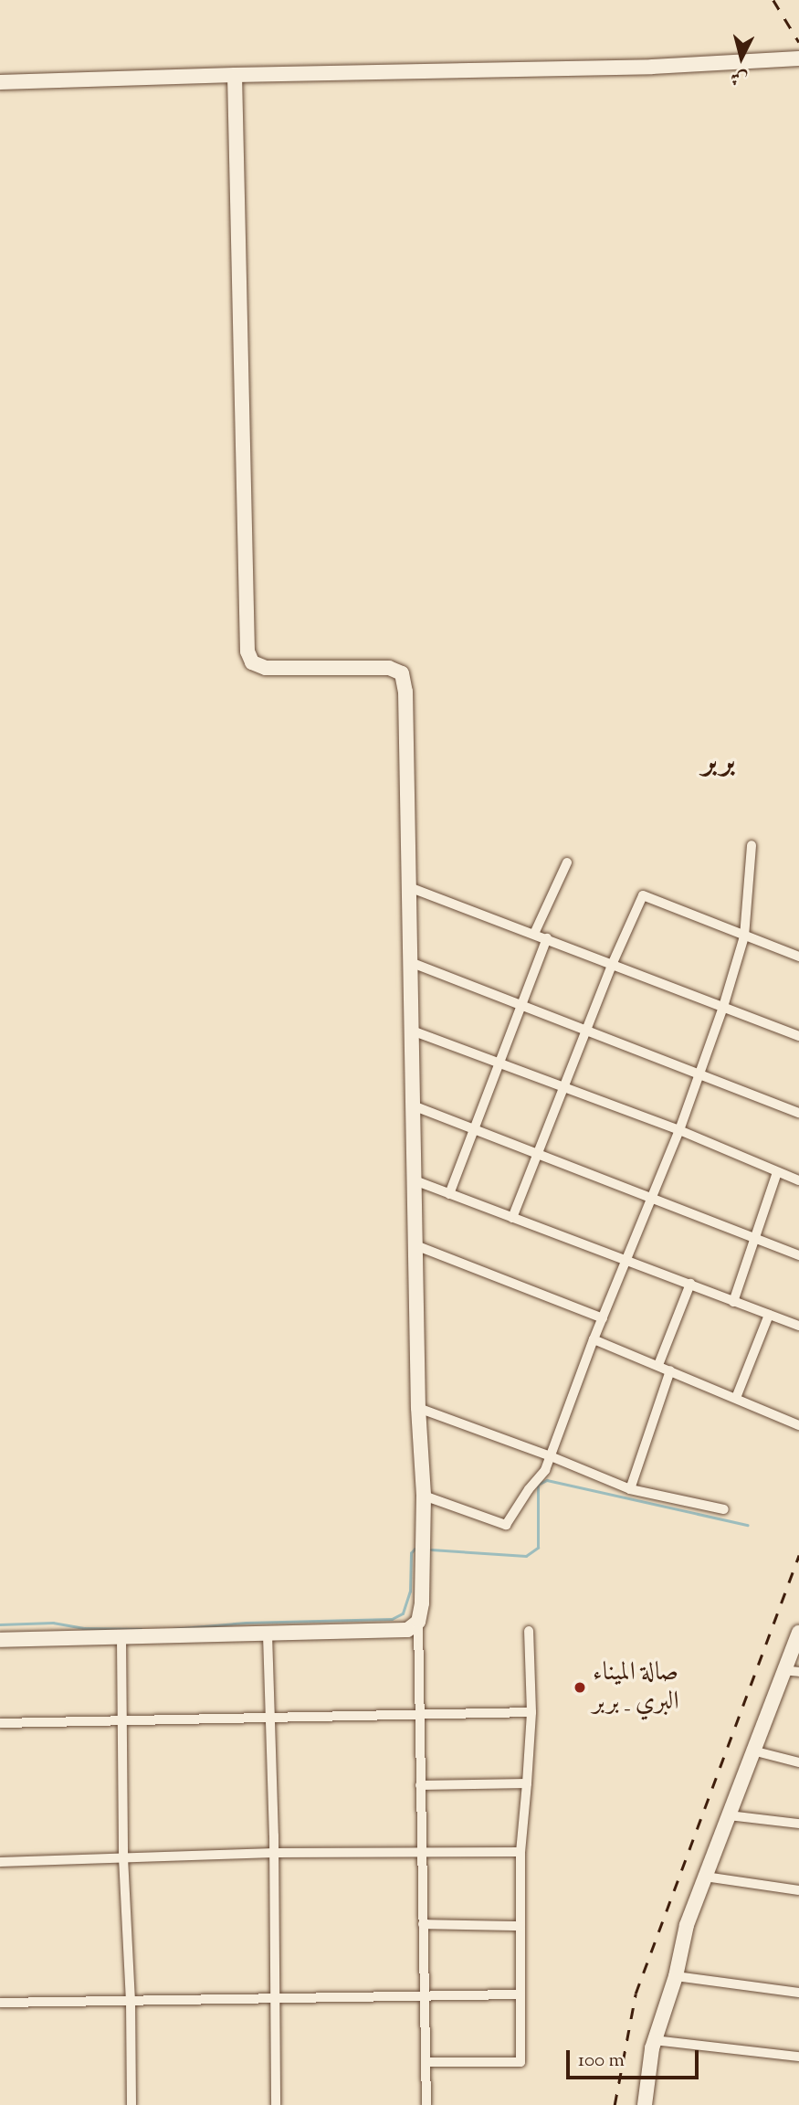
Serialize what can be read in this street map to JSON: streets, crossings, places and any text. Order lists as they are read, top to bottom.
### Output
{
  "districts": ["بربر"],
  "places": ["صالة الميناء البري _ بربر"],
  "scale_bar": "100 m",
  "north": "bottom"
}
